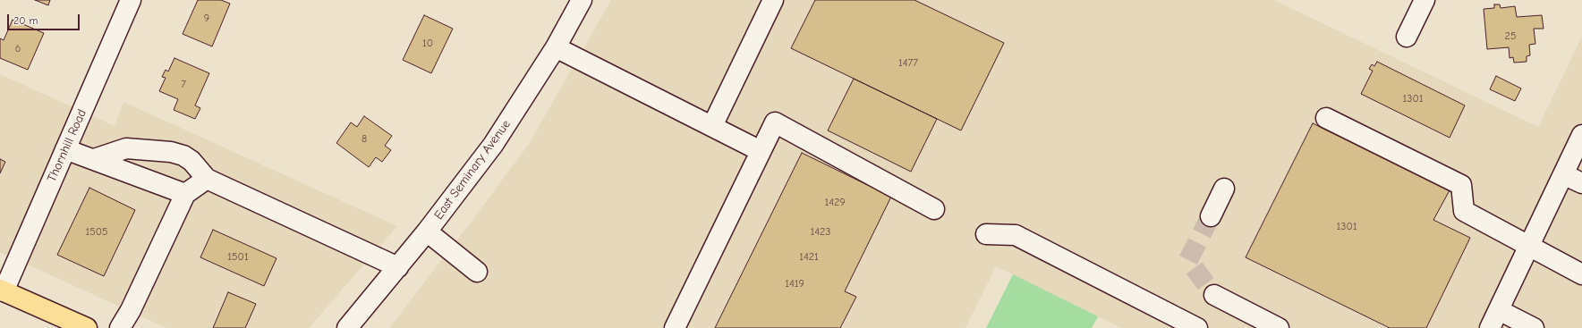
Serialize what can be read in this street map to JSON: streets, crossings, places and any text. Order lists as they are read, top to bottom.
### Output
{
  "streets": {
    "street": ["Thornhill Road", "East Seminary Avenue"]
  },
  "house_numbers": [
    "9",
    "25",
    "10",
    "6",
    "1477",
    "7",
    "1301",
    "8",
    "1429",
    "1301",
    "1505",
    "1423",
    "1501",
    "1421",
    "1419"
  ],
  "scale_bar": "20 m"
}
